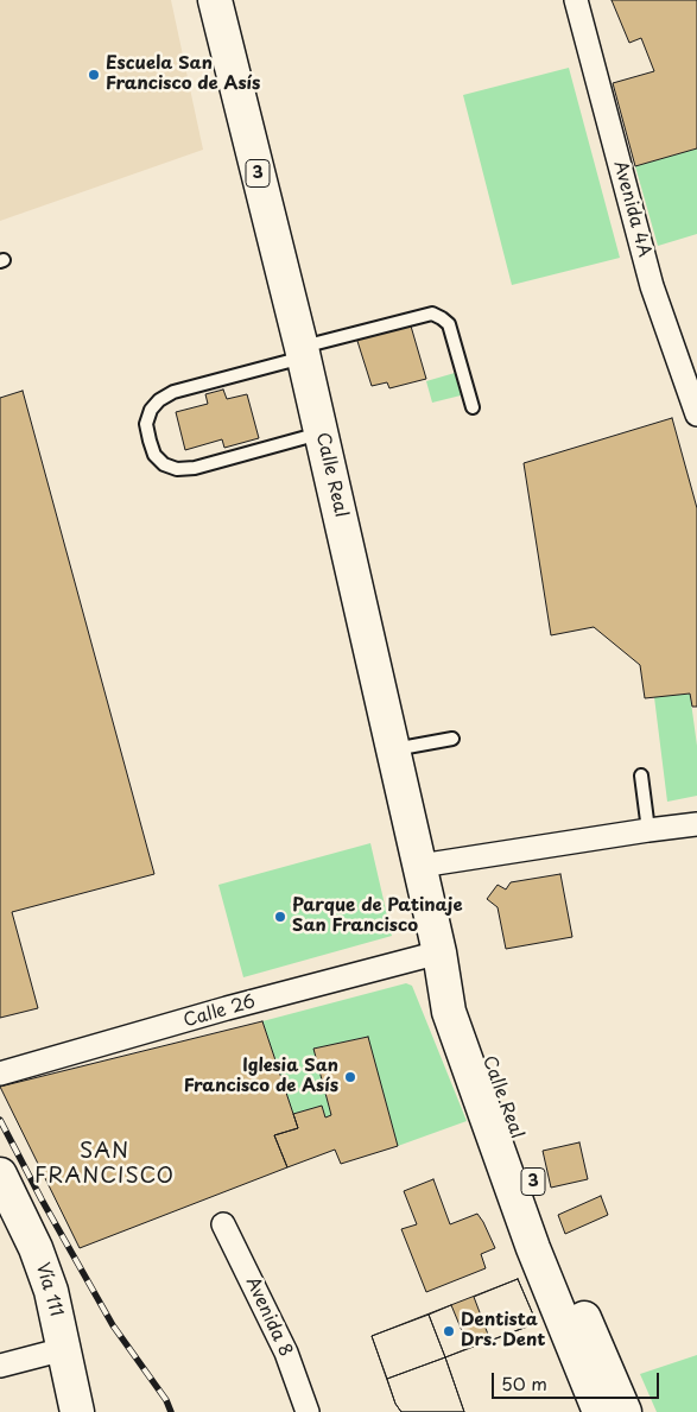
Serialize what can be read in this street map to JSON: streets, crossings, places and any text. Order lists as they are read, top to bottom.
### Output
{
  "streets": {
    "main road": ["3", "Calle Real", "Vía 111"],
    "street": ["Avenida 4A", "Calle 26", "Avenida 8"]
  },
  "crossings": [
    ["Calle Real", "Calle 26"]
  ],
  "districts": ["SAN FRANCISCO"],
  "places": [
    "Escuela San Francisco de Asís",
    "Parque de Patinaje San Francisco",
    "Iglesia San Francisco de Asís",
    "Dentista Drs. Dent"
  ],
  "scale_bar": "50 m"
}
